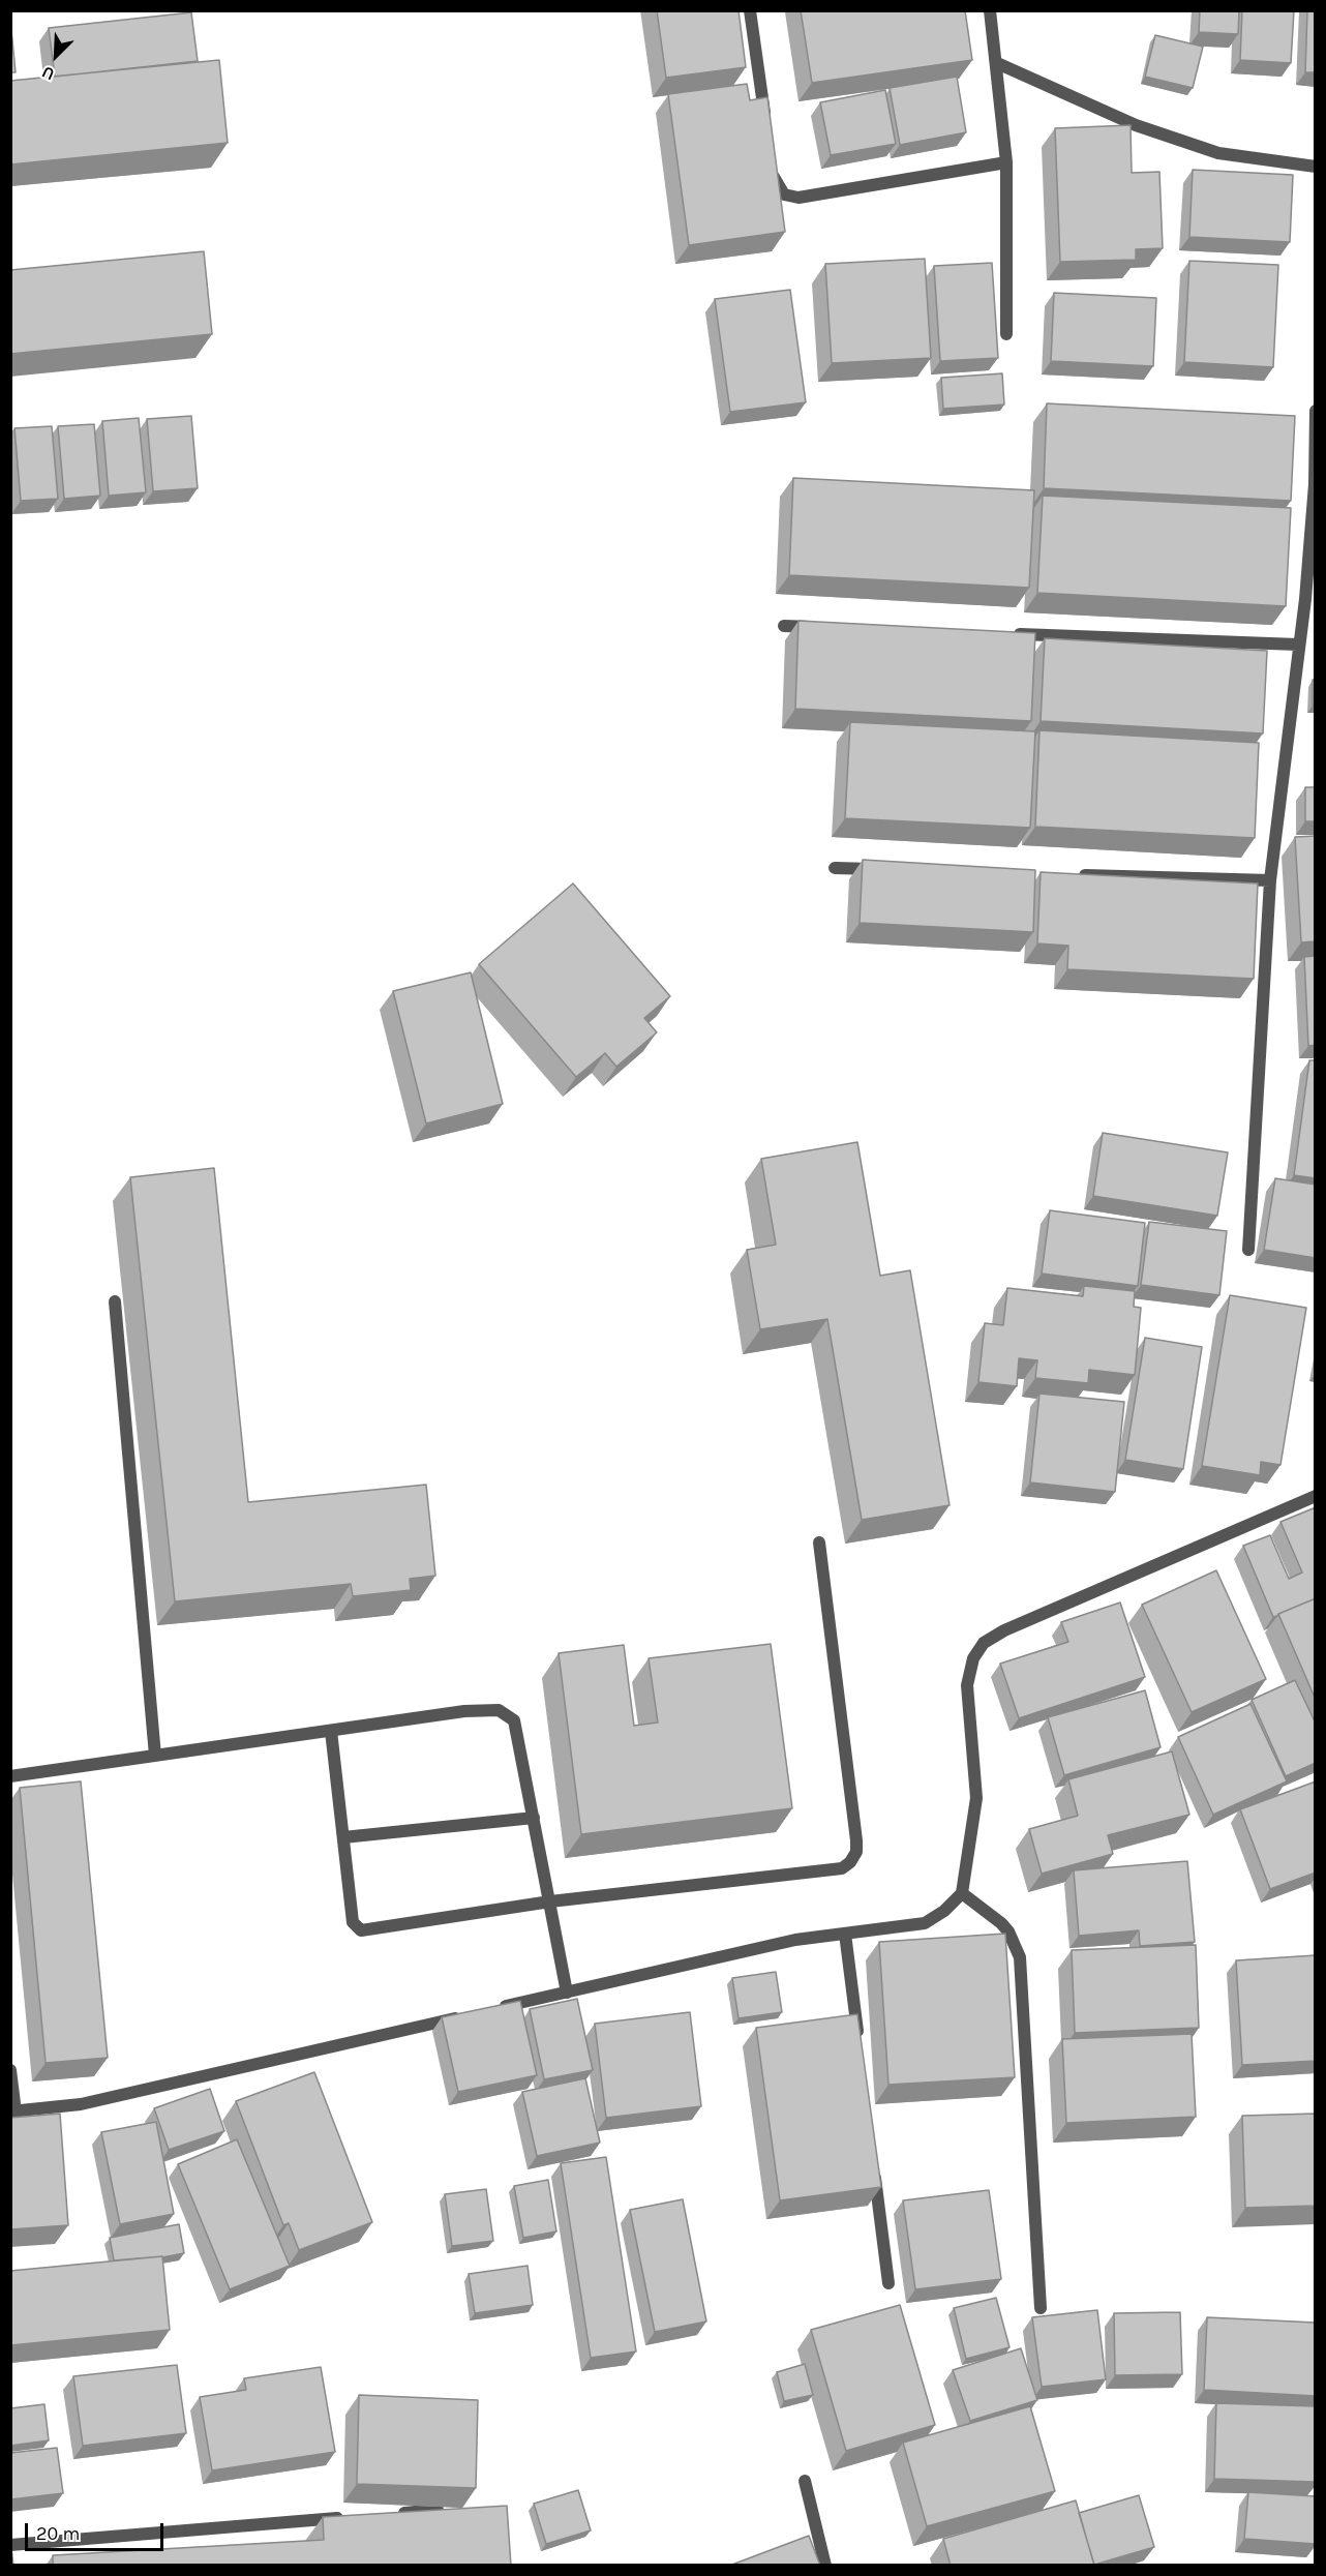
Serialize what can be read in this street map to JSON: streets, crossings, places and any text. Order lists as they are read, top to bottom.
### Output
{
  "scale_bar": "20 m",
  "north": "bottom left"
}
